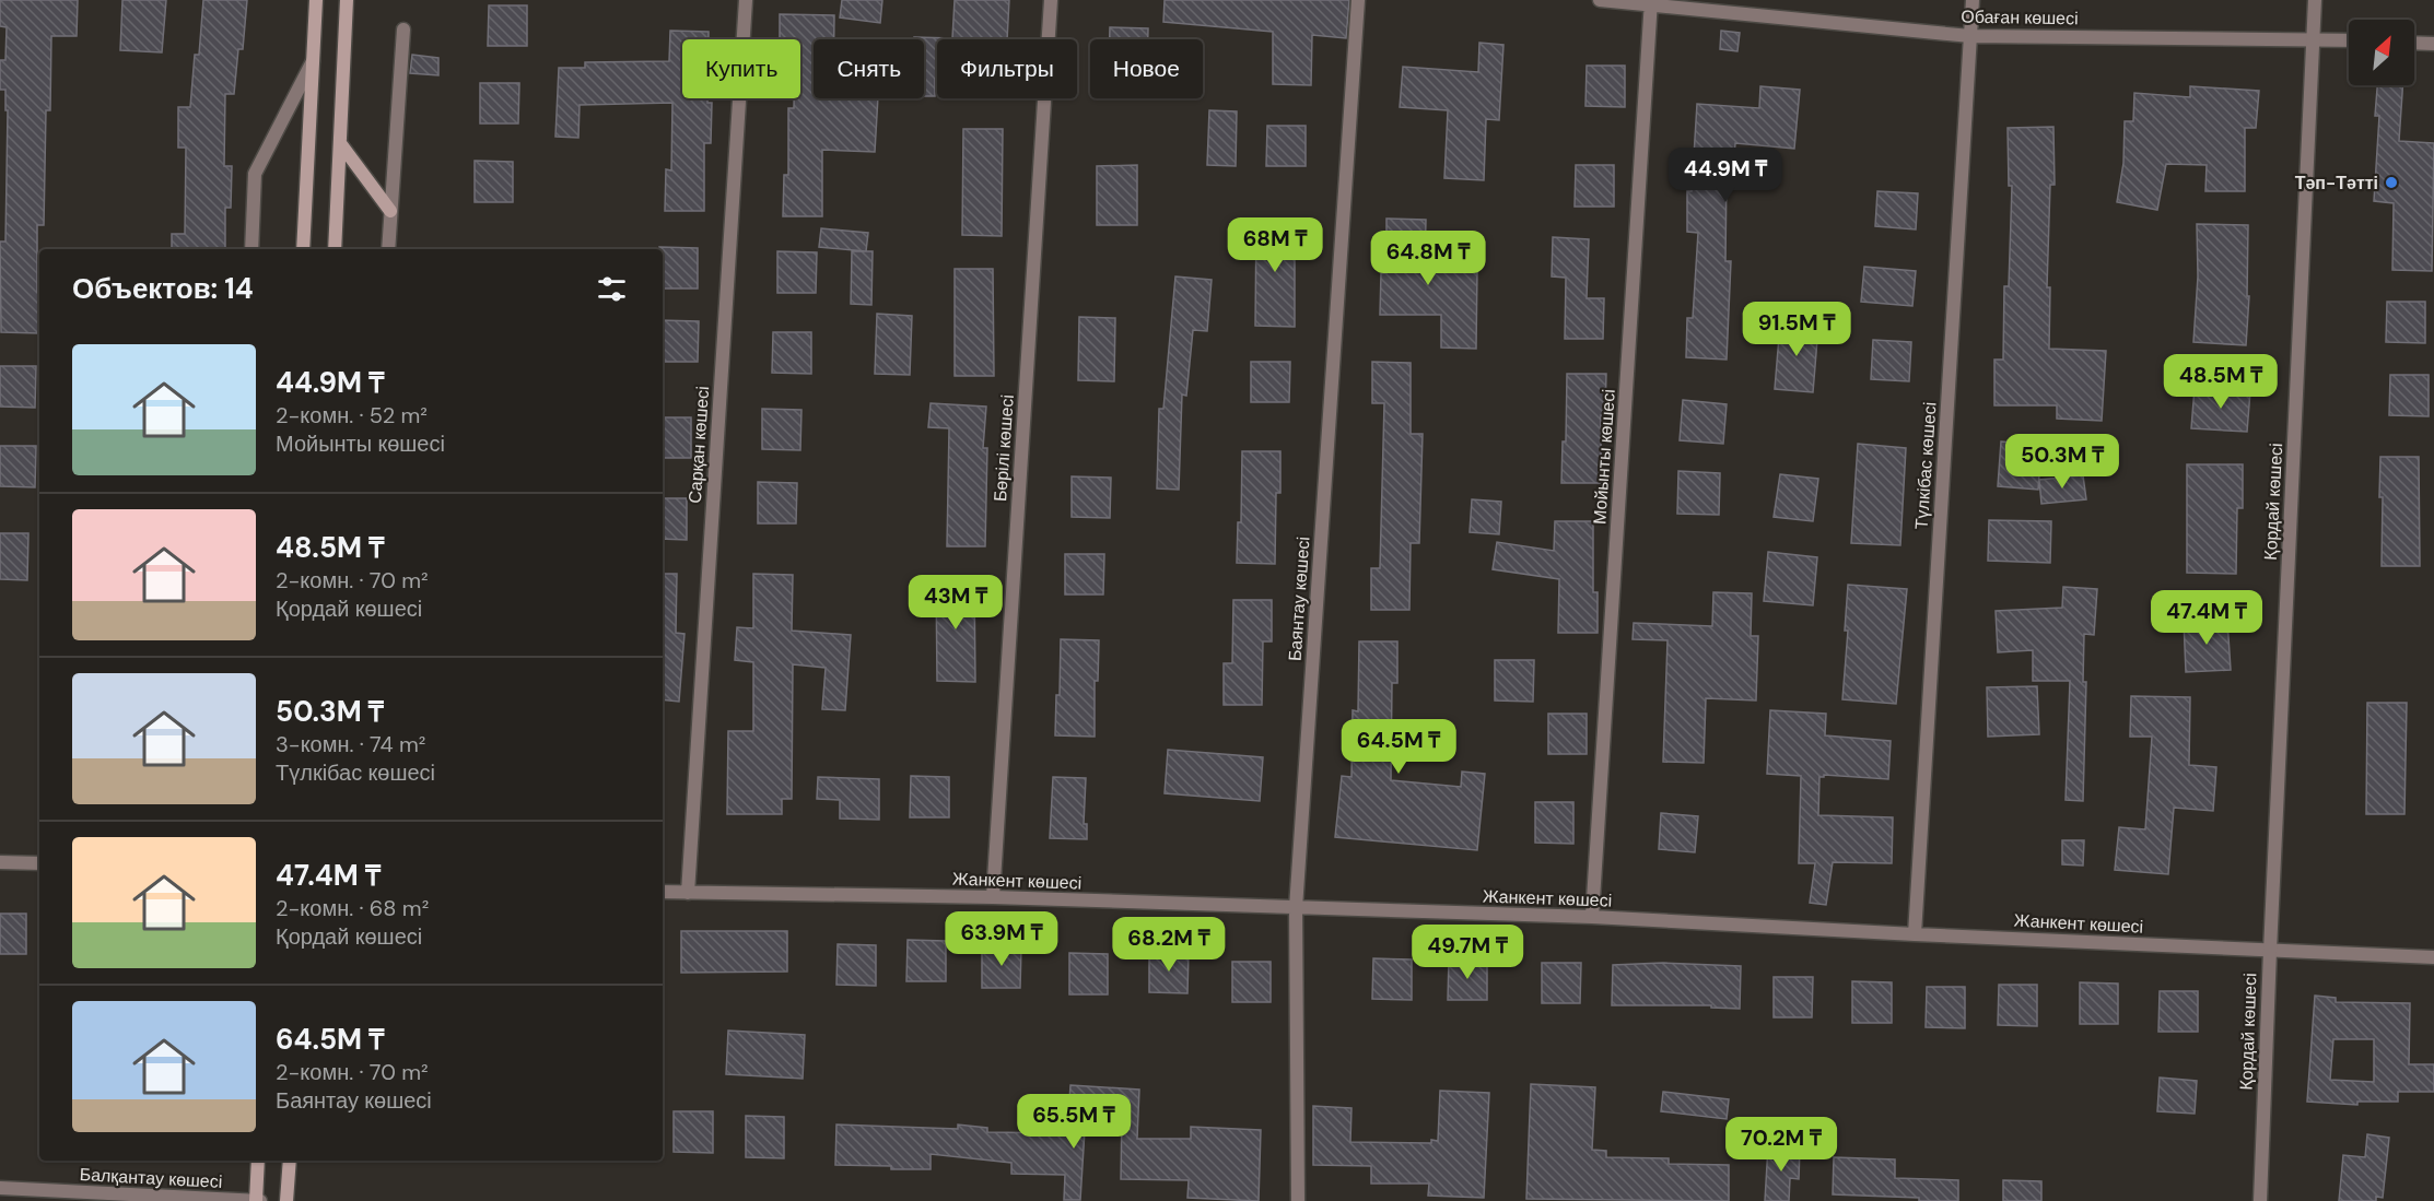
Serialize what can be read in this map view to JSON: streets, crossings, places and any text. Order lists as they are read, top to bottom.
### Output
{
  "streets": {
    "street": [
      "Обаған көшесі",
      "Сарқан көшесі",
      "Бөрілі көшесі",
      "Мойынты көшесі",
      "Түлкібас көшесі",
      "Қордай көшесі",
      "Баянтау көшесі",
      "Жанкент көшесі",
      "Балқантау көшесі"
    ]
  },
  "crossings": [
    ["Обаған көшесі", "Мойынты көшесі"],
    ["Обаған көшесі", "Түлкібас көшесі"],
    ["Обаған көшесі", "Қордай көшесі"],
    ["Сарқан көшесі", "Жанкент көшесі"],
    ["Бөрілі көшесі", "Жанкент көшесі"],
    ["Мойынты көшесі", "Жанкент көшесі"],
    ["Түлкібас көшесі", "Жанкент көшесі"],
    ["Қордай көшесі", "Жанкент көшесі"],
    ["Баянтау көшесі", "Жанкент көшесі"]
  ],
  "places": ["Тәп-Тәтті"],
  "north": "top right",
  "page": {
    "chip": [
      "Купить",
      "Снять",
      "Фильтры",
      "Новое"
    ],
    "price": [
      "44.9M ₸",
      "68M ₸",
      "64.8M ₸",
      "91.5M ₸",
      "48.5M ₸",
      "50.3M ₸",
      "43M ₸",
      "47.4M ₸",
      "64.5M ₸",
      "63.9M ₸",
      "68.2M ₸",
      "49.7M ₸",
      "65.5M ₸",
      "70.2M ₸"
    ],
    "heading": "Объектов: 14",
    "list": [
      {
        "name": "44.9M ₸",
        "note": "2-комн. · 52 m² · Мойынты көшесі"
      },
      {
        "name": "48.5M ₸",
        "note": "2-комн. · 70 m² · Қордай көшесі"
      },
      {
        "name": "50.3M ₸",
        "note": "3-комн. · 74 m² · Түлкібас көшесі"
      },
      {
        "name": "47.4M ₸",
        "note": "2-комн. · 68 m² · Қордай көшесі"
      },
      {
        "name": "64.5M ₸",
        "note": "2-комн. · 70 m² · Баянтау көшесі"
      }
    ]
  }
}
